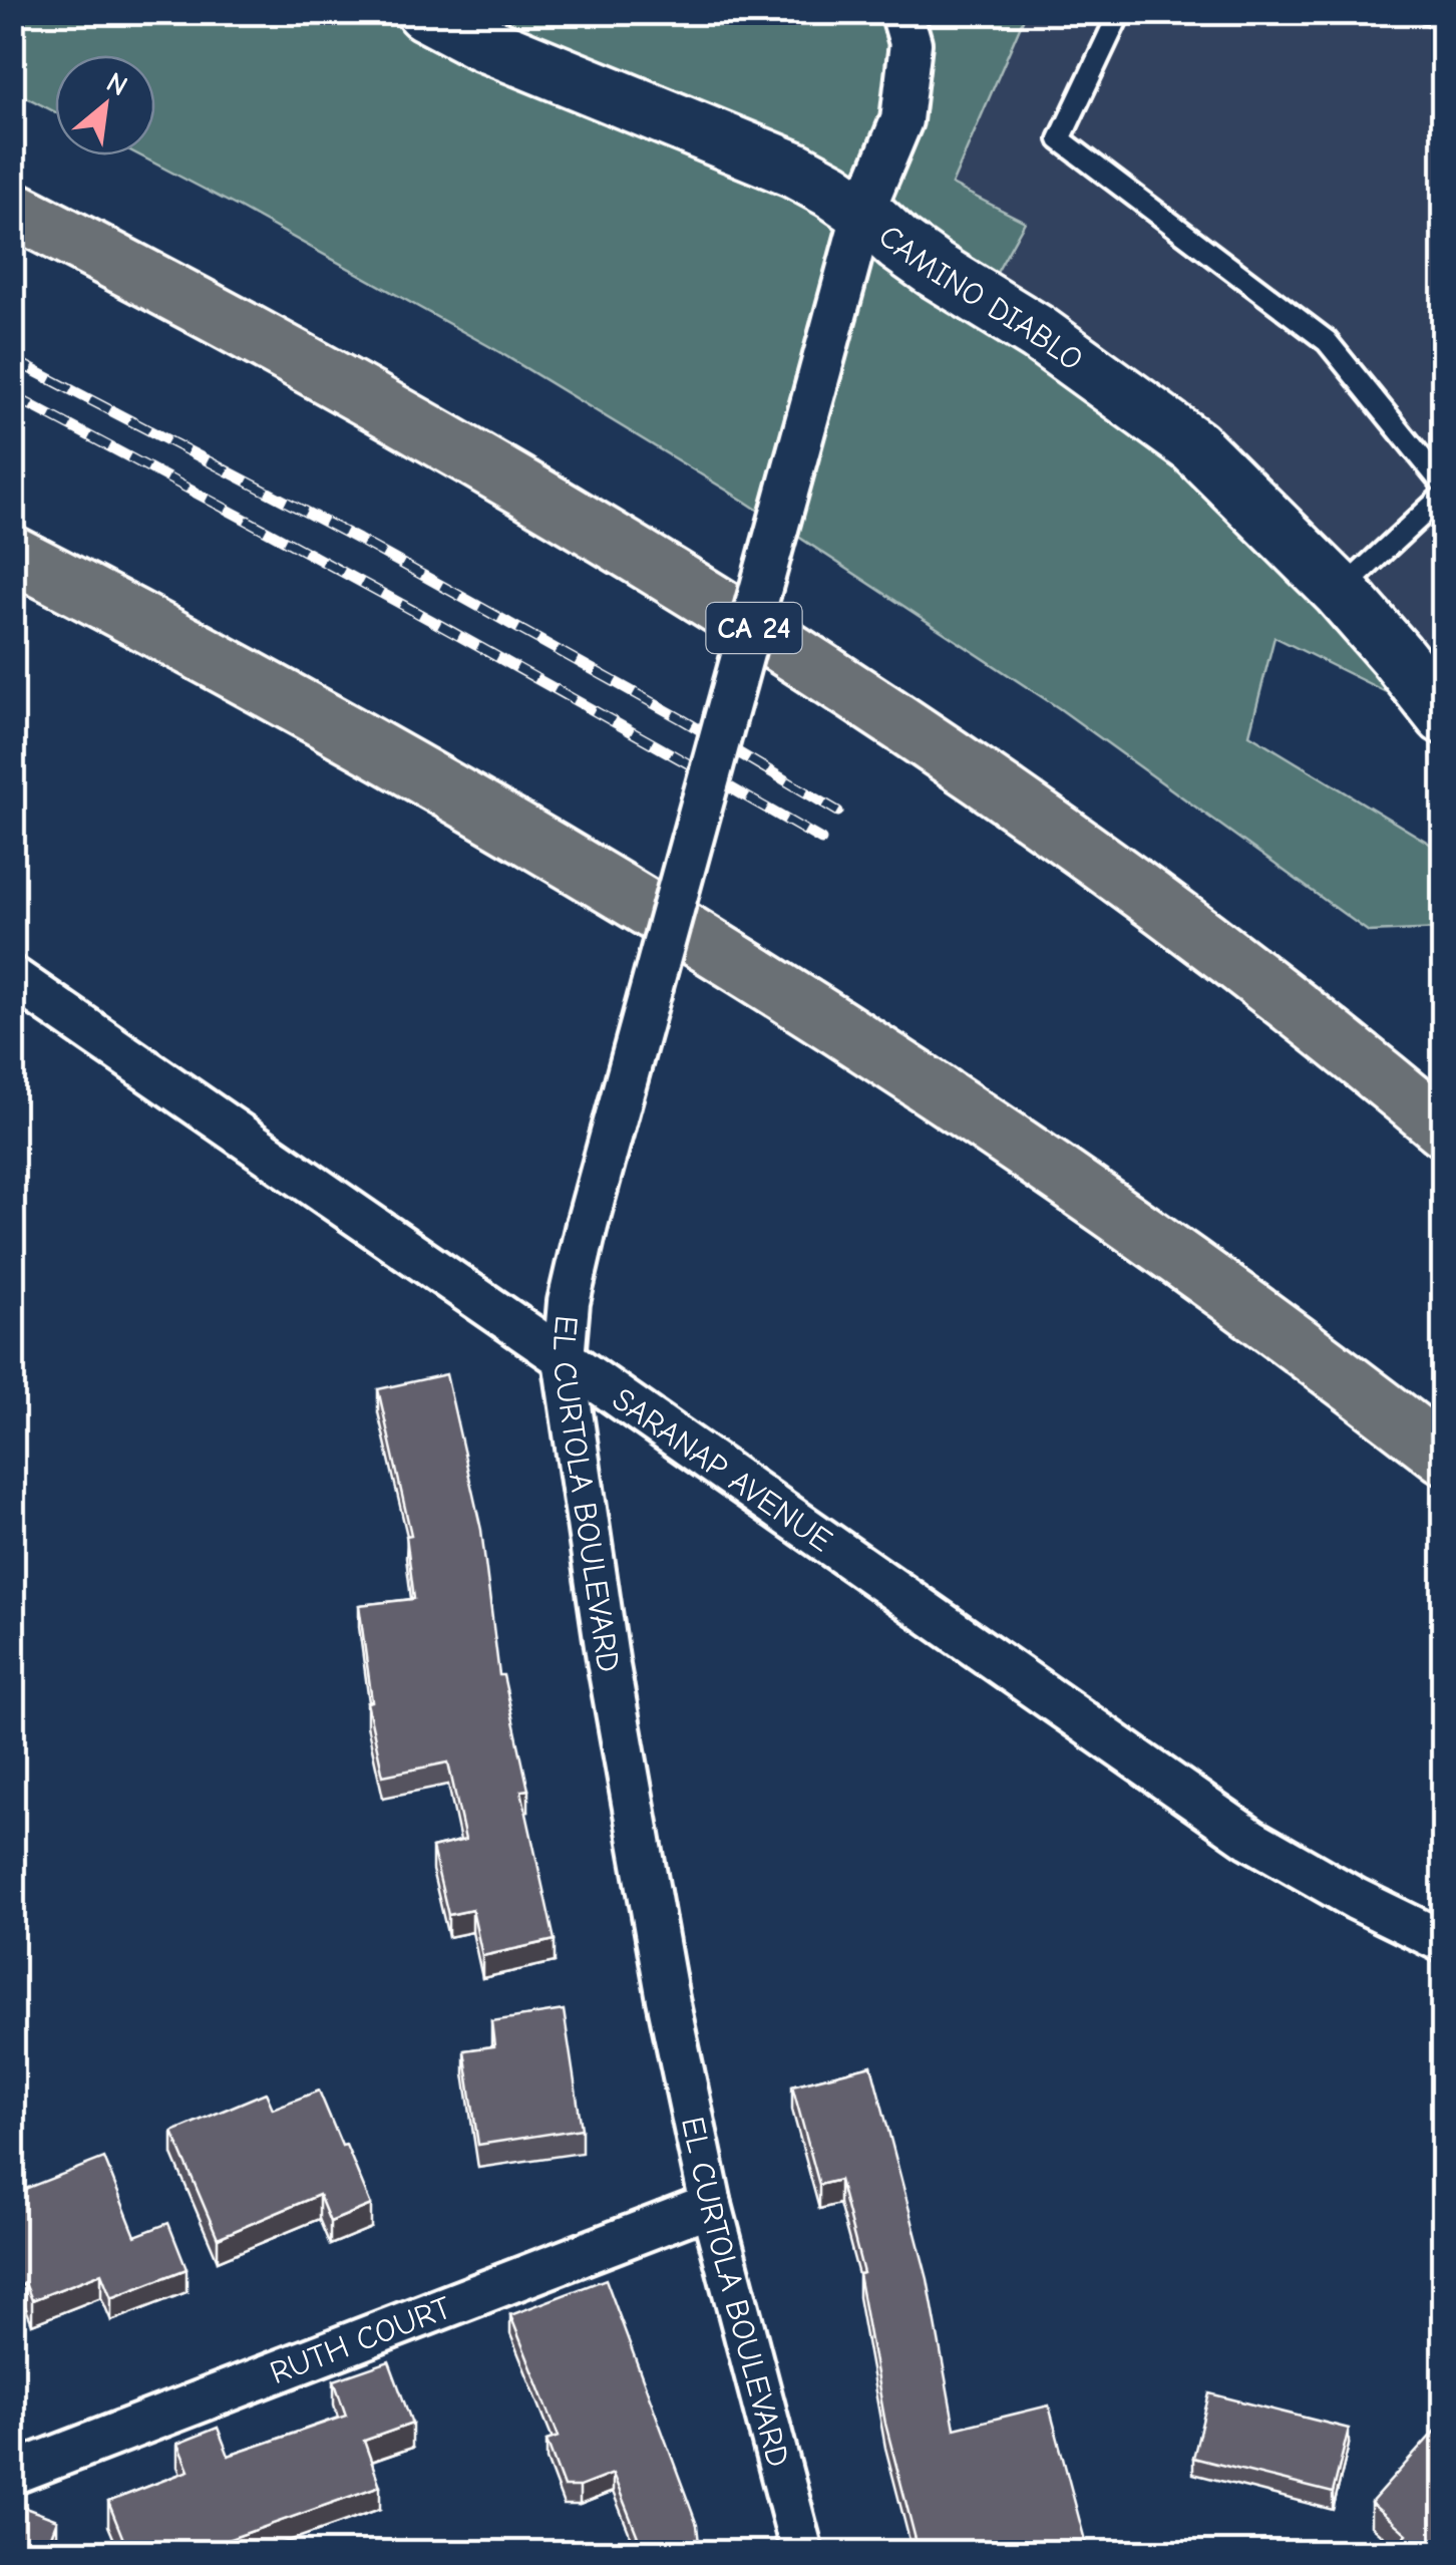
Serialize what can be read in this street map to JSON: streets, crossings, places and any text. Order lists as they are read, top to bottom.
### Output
{
  "streets": {
    "highway": ["CA 24"],
    "street": [
      "CAMINO DIABLO",
      "SARANAP AVENUE",
      "EL CURTOLA BOULEVARD",
      "RUTH COURT"
    ]
  },
  "crossings": [
    ["CAMINO DIABLO", "EL CURTOLA BOULEVARD"],
    ["SARANAP AVENUE", "EL CURTOLA BOULEVARD"],
    ["EL CURTOLA BOULEVARD", "RUTH COURT"]
  ],
  "north": "top right"
}
